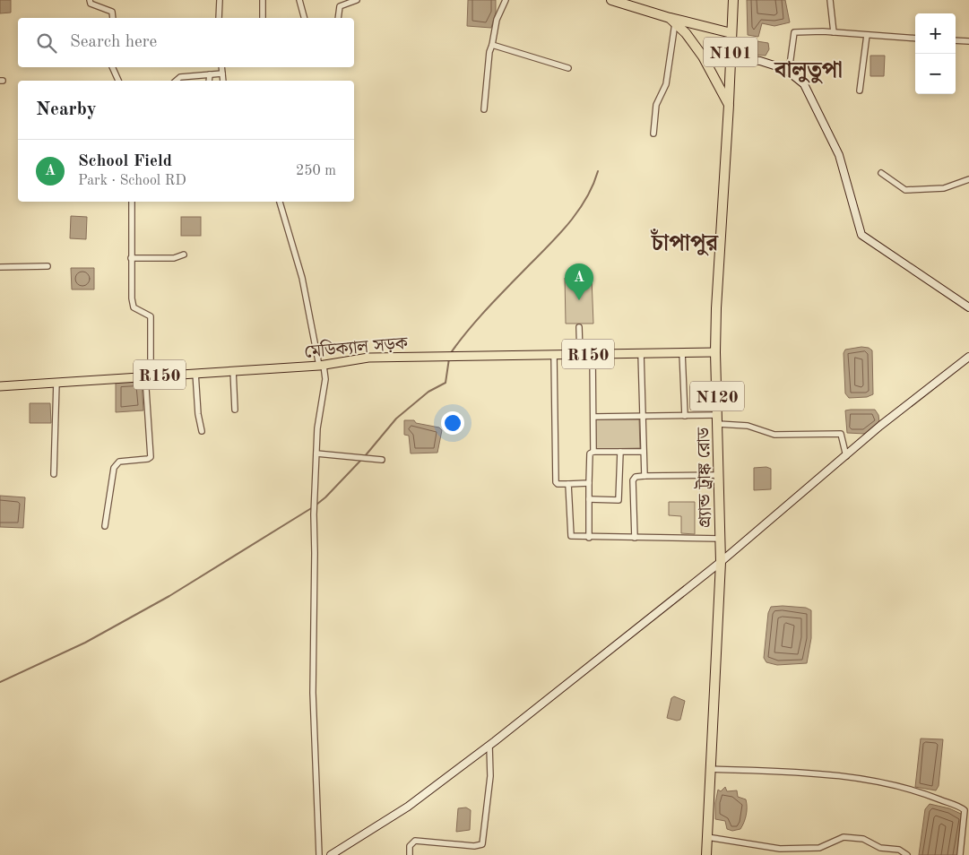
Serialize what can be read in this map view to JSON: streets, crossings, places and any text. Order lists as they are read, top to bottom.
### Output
{
  "streets": {
    "highway": ["N101", "N120", "গ্র্যান্ড ট্রাঙ্ক রোড"],
    "main road": ["মেডিক্যাল সড়ক", "R150"]
  },
  "crossings": [
    ["N101", "গ্র্যান্ড ট্রাঙ্ক রোড"],
    ["মেডিক্যাল সড়ক", "গ্র্যান্ড ট্রাঙ্ক রোড"]
  ],
  "districts": ["বালুতুপা", "চাঁপাপুর"],
  "page": {
    "map_buttons": ["+", "−"],
    "search": "Search here",
    "heading": "Nearby",
    "list": [
      {
        "mark": "A",
        "name": "School Field",
        "note": "Park · School RD",
        "value": "250 m"
      }
    ],
    "pins": "A"
  }
}
